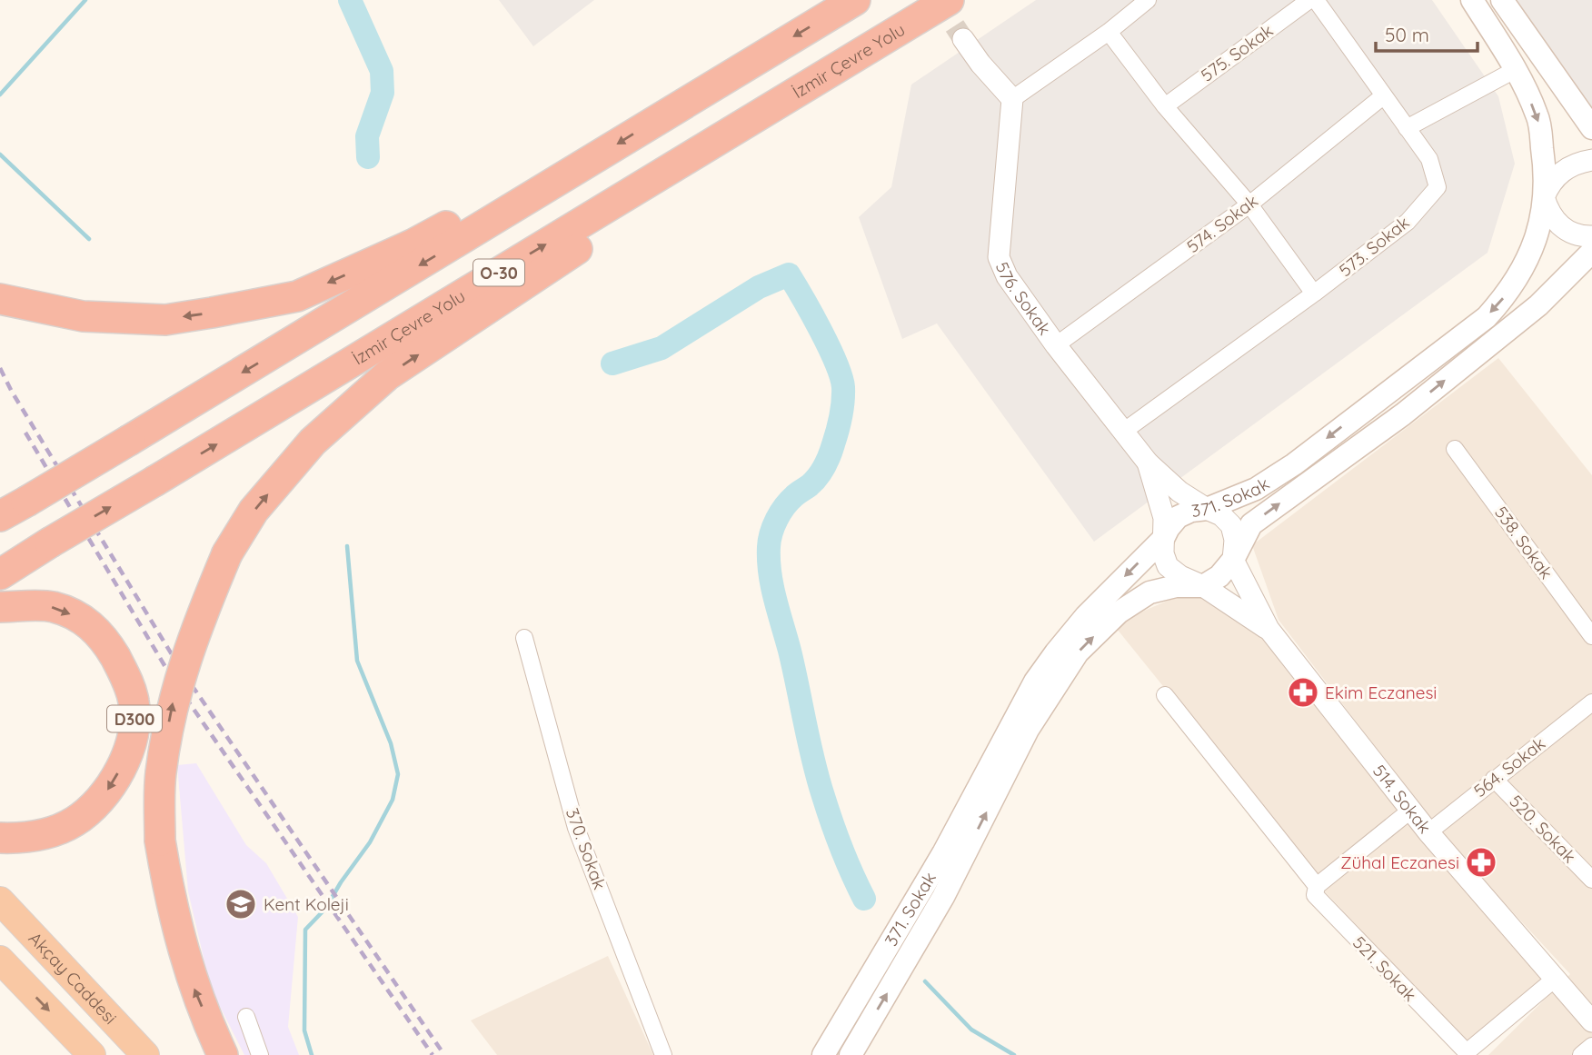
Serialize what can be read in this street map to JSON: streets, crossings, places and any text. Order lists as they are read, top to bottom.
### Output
{
  "streets": {
    "highway": [
      "İzmir Çevre Yolu",
      "O-30",
      "D300",
      "Akçay Caddesi"
    ],
    "main road": ["371. Sokak"],
    "street": [
      "575. Sokak",
      "574. Sokak",
      "573. Sokak",
      "576. Sokak",
      "538. Sokak",
      "564. Sokak",
      "514. Sokak",
      "520. Sokak",
      "370. Sokak",
      "521. Sokak"
    ]
  },
  "crossings": [
    ["574. Sokak", "573. Sokak"],
    ["574. Sokak", "576. Sokak"],
    ["573. Sokak", "576. Sokak"],
    ["564. Sokak", "514. Sokak"],
    ["564. Sokak", "520. Sokak"],
    ["514. Sokak", "521. Sokak"]
  ],
  "places": {
    "pharmacy": ["Ekim Eczanesi", "Zühal Eczanesi"],
    "school or university": ["Kent Koleji"]
  },
  "scale_bar": "50 m"
}
